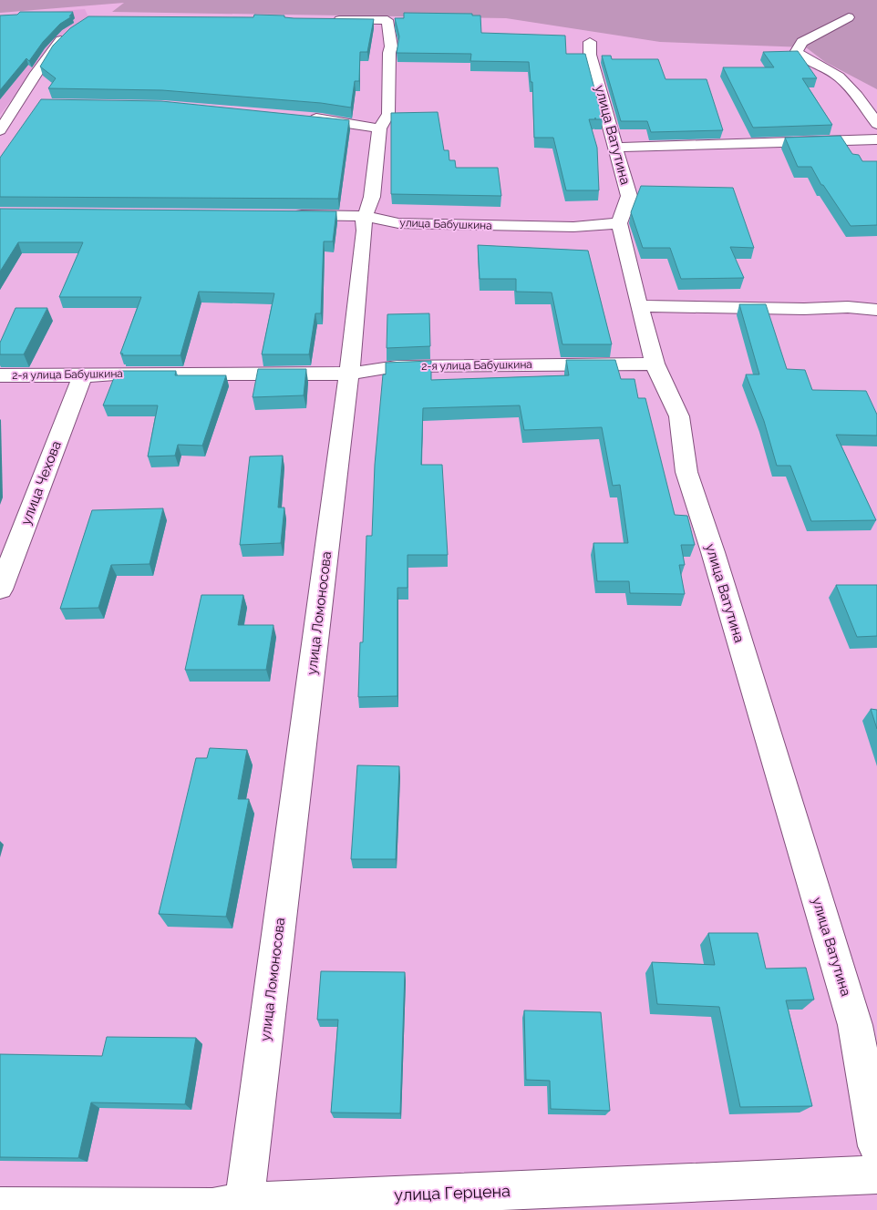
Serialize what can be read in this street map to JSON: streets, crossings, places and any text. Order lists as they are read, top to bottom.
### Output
{
  "streets": {
    "street": [
      "улица Ватутина",
      "улица Бабушкина",
      "2-я улица Бабушкина",
      "улица Чехова",
      "улица Ломоносова",
      "улица Герцена"
    ]
  },
  "crossings": [
    ["улица Ватутина", "улица Бабушкина"],
    ["улица Ватутина", "2-я улица Бабушкина"],
    ["улица Бабушкина", "улица Ломоносова"],
    ["2-я улица Бабушкина", "улица Чехова"],
    ["2-я улица Бабушкина", "улица Ломоносова"],
    ["улица Ломоносова", "улица Герцена"]
  ]
}
